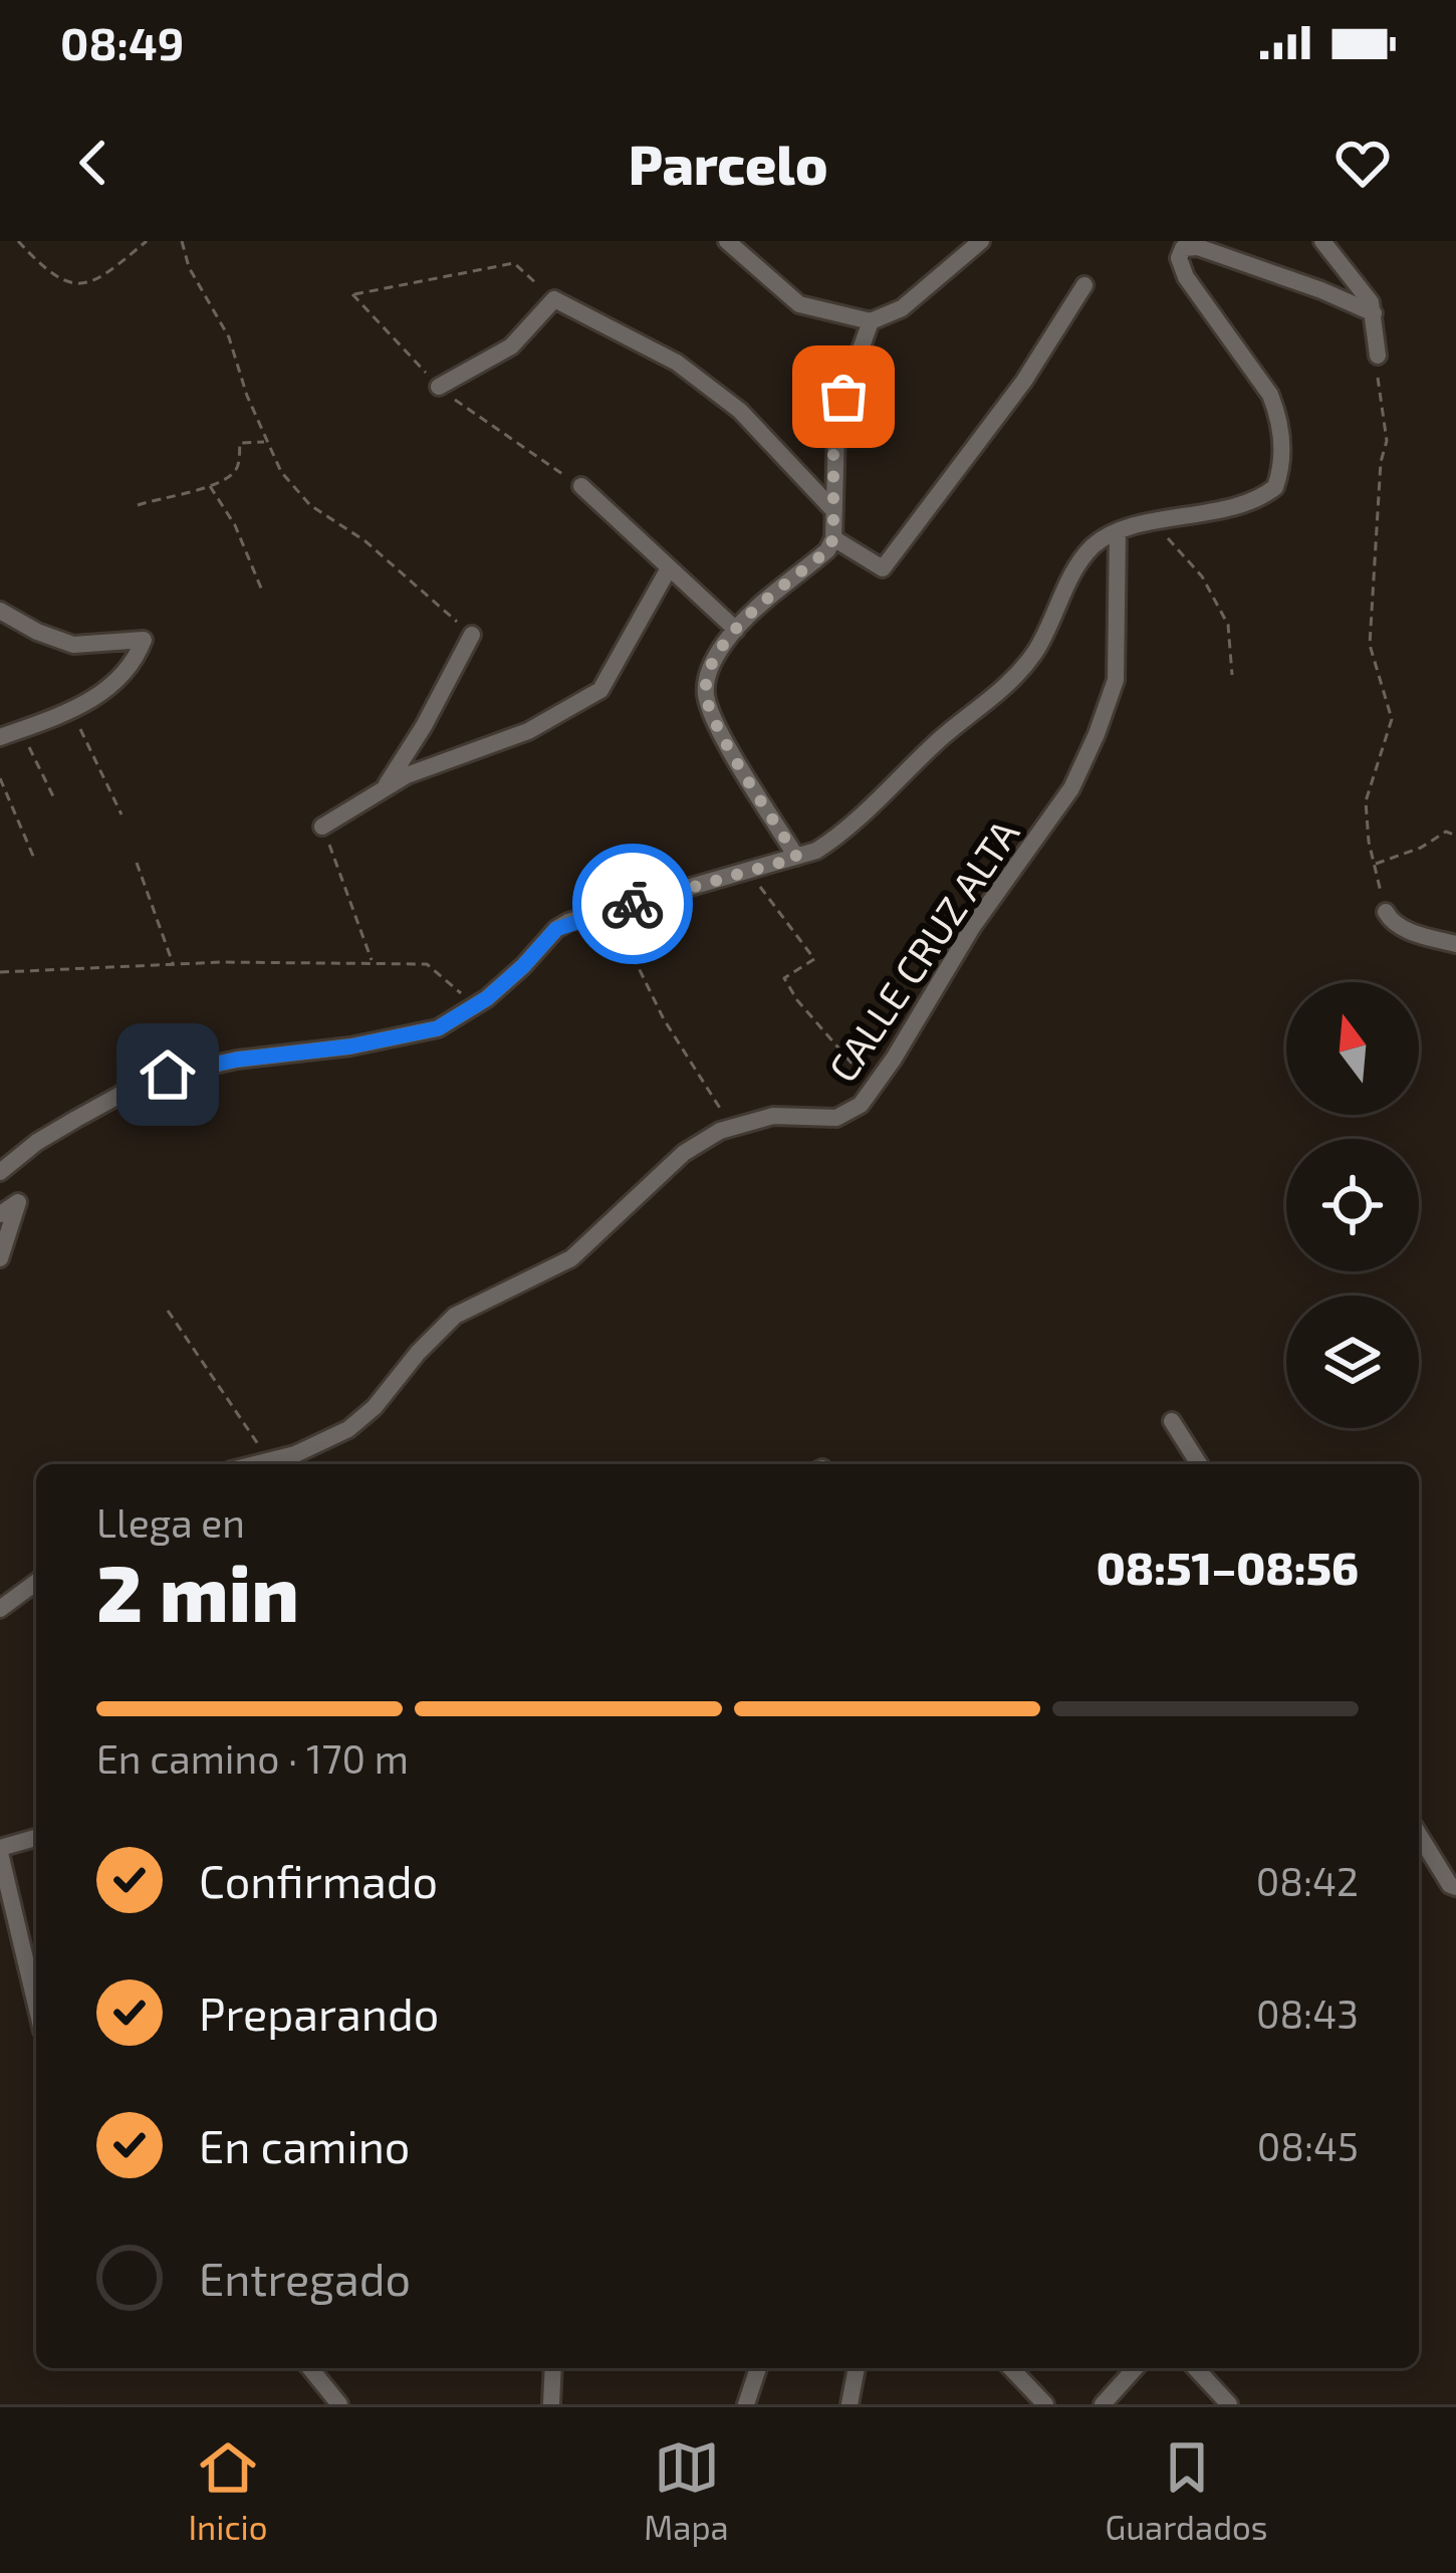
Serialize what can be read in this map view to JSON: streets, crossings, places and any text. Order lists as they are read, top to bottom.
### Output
{
  "streets": {
    "street": ["CALLE CRUZ ALTA"]
  },
  "north": "top",
  "page": {
    "status": "08:49",
    "header": "Parcelo",
    "heading": ["2 min", "Llega en", "08:51–08:56"],
    "bar": "En camino · 170 m",
    "list": [
      ["Confirmado", "08:42"],
      ["Preparando", "08:43"],
      ["En camino", "08:45"],
      "Entregado"
    ],
    "tabs": ["Inicio", "Mapa", "Guardados"]
  }
}
